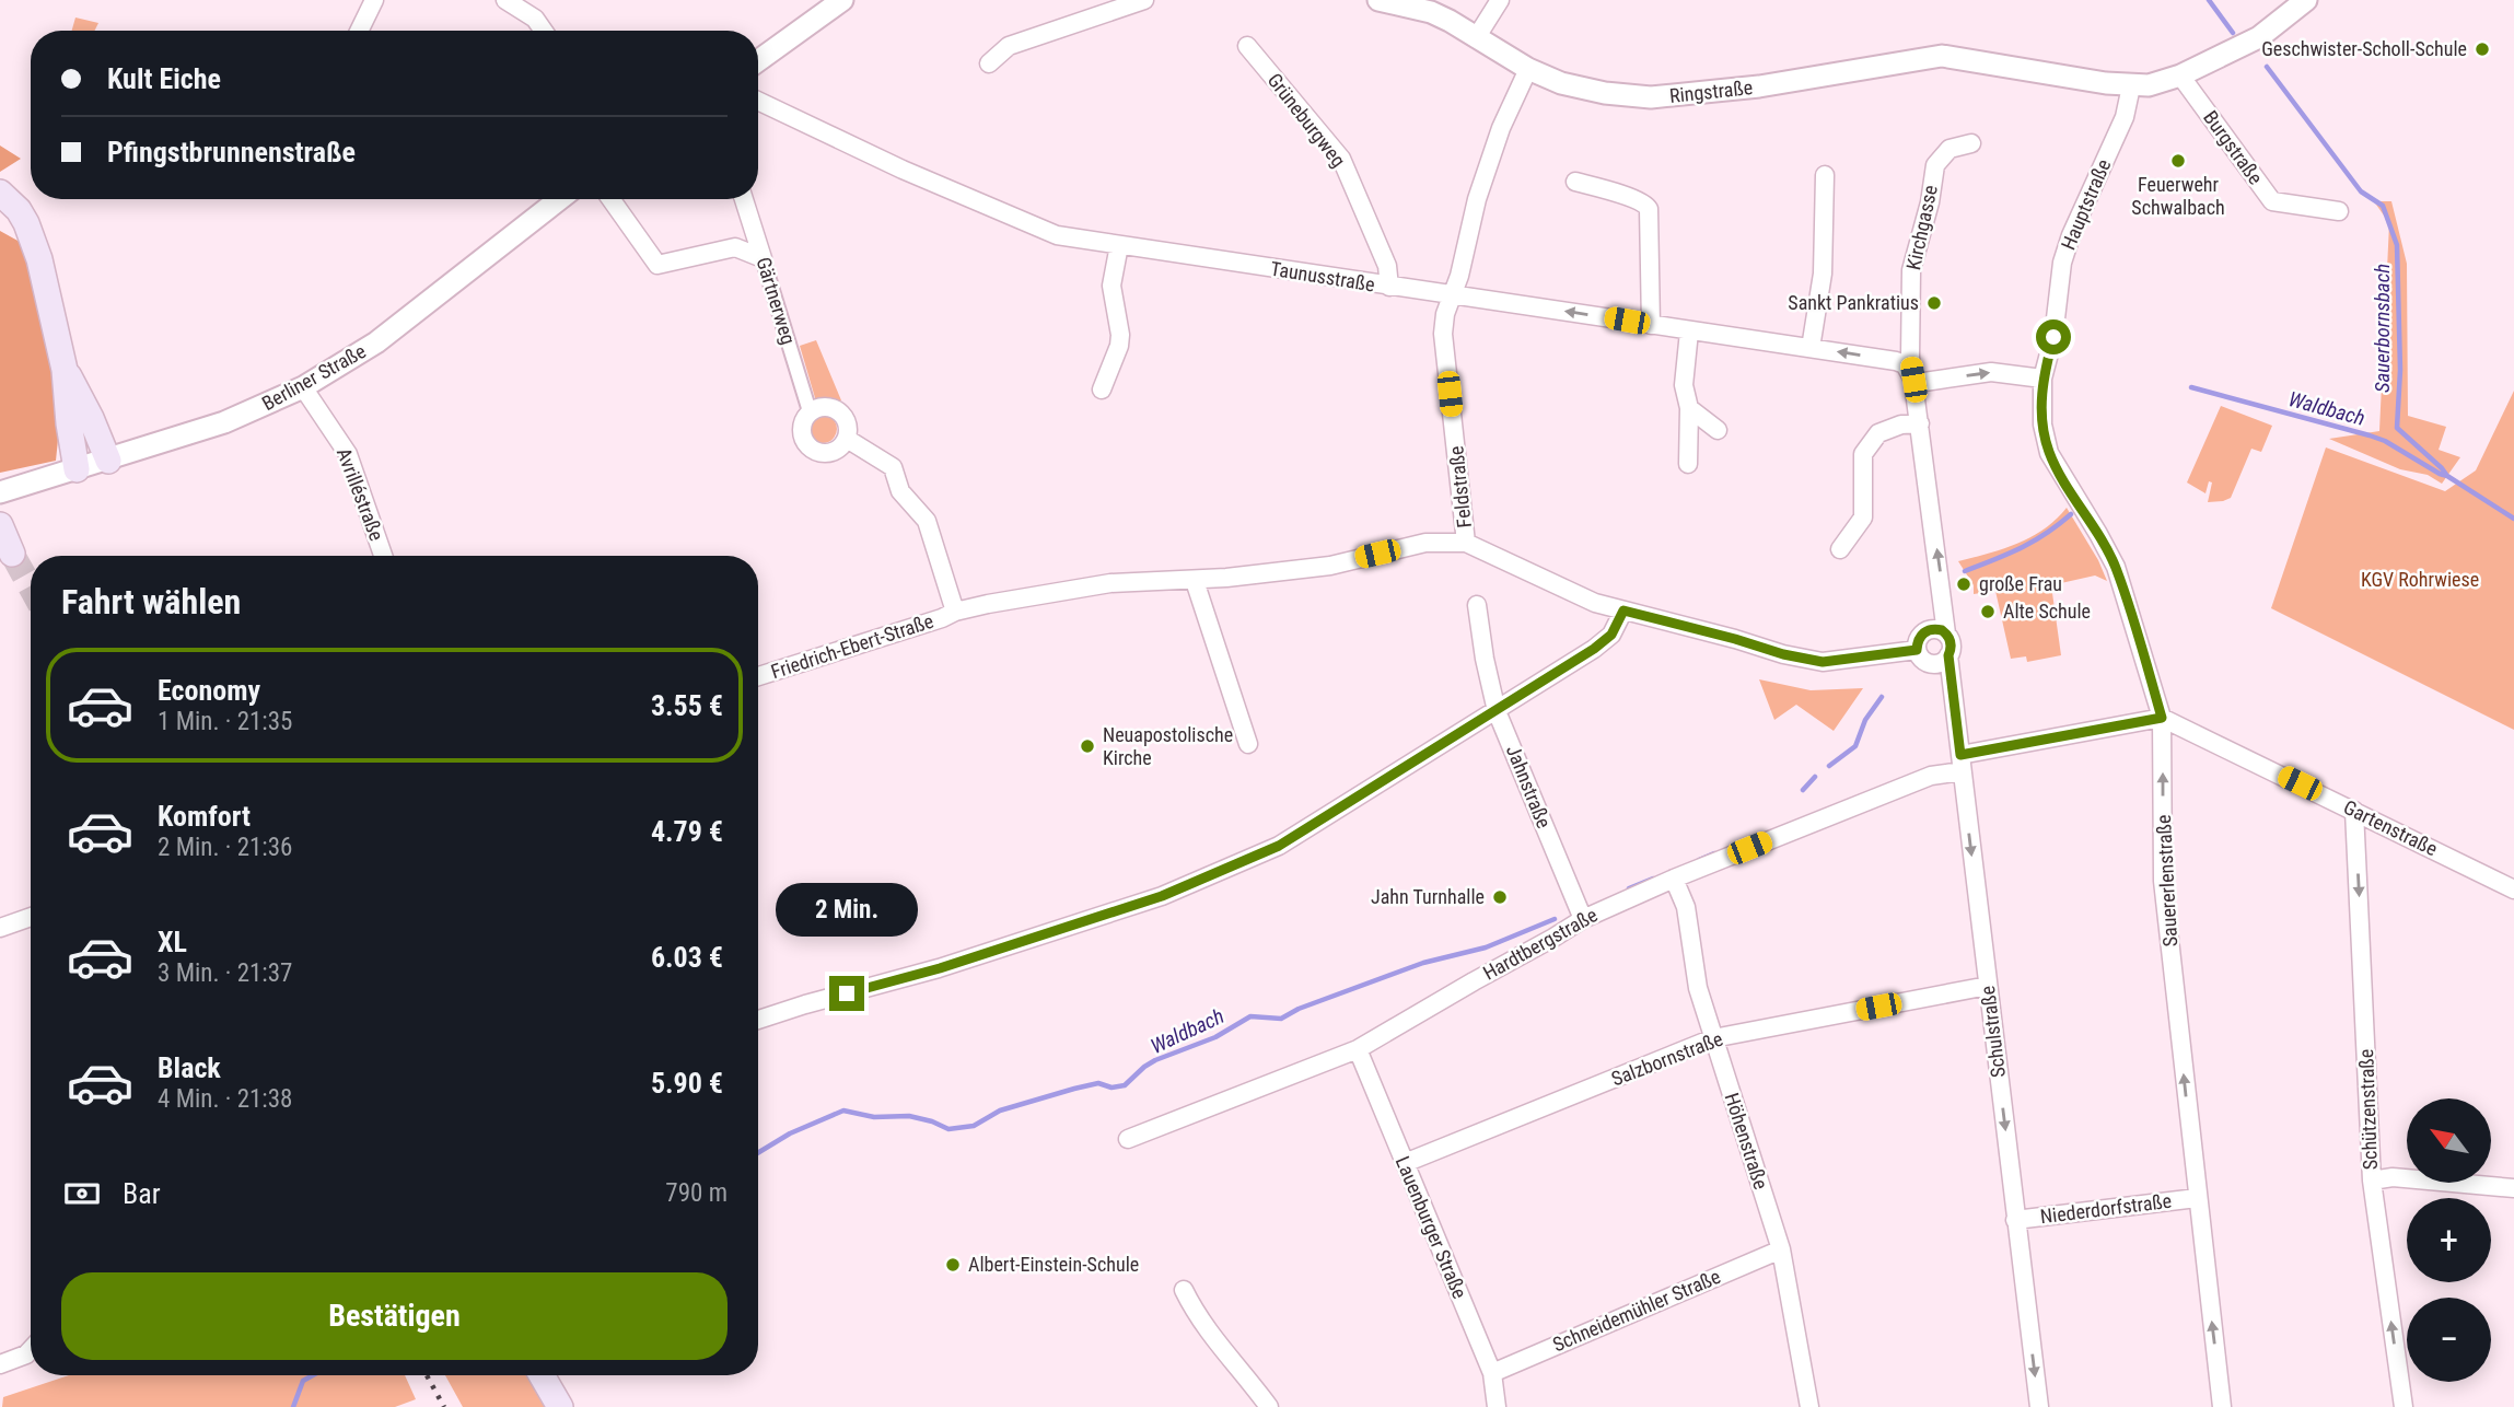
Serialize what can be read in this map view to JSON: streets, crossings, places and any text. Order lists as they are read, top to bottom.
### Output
{
  "streets": {
    "street": [
      "Ringstraße",
      "Grüneburgweg",
      "Burgstraße",
      "Hauptstraße",
      "Kirchgasse",
      "Taunusstraße",
      "Gärtnerweg",
      "Berliner Straße",
      "Feldstraße",
      "Avrilléstraße",
      "Friedrich-Ebert-Straße",
      "Jahnstraße",
      "Gartenstraße",
      "Sauererlenstraße",
      "Hardtbergstraße",
      "Schulstraße",
      "Salzbornstraße",
      "Schützenstraße",
      "Höhenstraße",
      "Niederdorfstraße",
      "Lauenburger Straße",
      "Schneidemühler Straße"
    ]
  },
  "crossings": [
    ["Ringstraße", "Hauptstraße"],
    ["Grüneburgweg", "Taunusstraße"],
    ["Hauptstraße", "Sauererlenstraße"],
    ["Kirchgasse", "Taunusstraße"],
    ["Taunusstraße", "Feldstraße"],
    ["Gärtnerweg", "Friedrich-Ebert-Straße"],
    ["Berliner Straße", "Avrilléstraße"],
    ["Feldstraße", "Friedrich-Ebert-Straße"],
    ["Friedrich-Ebert-Straße", "Schulstraße"],
    ["Jahnstraße", "Hardtbergstraße"],
    ["Gartenstraße", "Sauererlenstraße"],
    ["Gartenstraße", "Schützenstraße"],
    ["Sauererlenstraße", "Niederdorfstraße"],
    ["Hardtbergstraße", "Schulstraße"],
    ["Hardtbergstraße", "Höhenstraße"],
    ["Hardtbergstraße", "Lauenburger Straße"],
    ["Schulstraße", "Salzbornstraße"],
    ["Schulstraße", "Niederdorfstraße"],
    ["Salzbornstraße", "Höhenstraße"],
    ["Salzbornstraße", "Lauenburger Straße"],
    ["Höhenstraße", "Schneidemühler Straße"],
    ["Lauenburger Straße", "Schneidemühler Straße"]
  ],
  "one_way": ["Sauererlenstraße", "Schulstraße"],
  "water": ["Sauerbornsbach", "Waldbach"],
  "parks": ["KGV Rohrwiese"],
  "places": [
    "Geschwister-Scholl-Schule",
    "Feuerwehr Schwalbach",
    "Sankt Pankratius",
    "große Frau",
    "Alte Schule",
    "Neuapostolische Kirche",
    "Jahn Turnhalle",
    "Albert-Einstein-Schule"
  ],
  "north": "top left",
  "page": {
    "banner": ["Kult Eiche", "Pfingstbrunnenstraße"],
    "heading": "Fahrt wählen",
    "list": [
      {
        "name": "Economy",
        "note": "1 Min. · 21:35",
        "value": "3.55 €"
      },
      {
        "name": "Komfort",
        "note": "2 Min. · 21:36",
        "value": "4.79 €"
      },
      {
        "name": "XL",
        "note": "3 Min. · 21:37",
        "value": "6.03 €"
      },
      {
        "name": "Black",
        "note": "4 Min. · 21:38",
        "value": "5.90 €"
      }
    ],
    "bubble": "2 Min.",
    "map_buttons": ["+", "−"],
    "pay": ["Bar", "790 m"],
    "buttons": "Bestätigen"
  }
}
